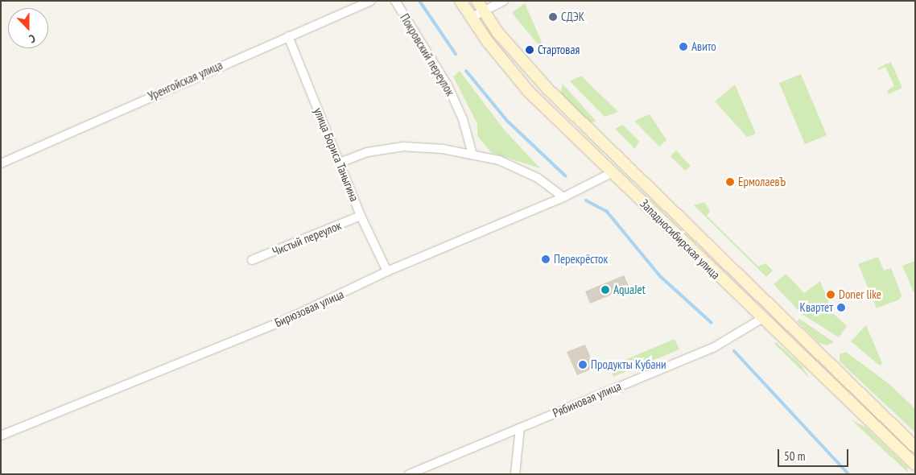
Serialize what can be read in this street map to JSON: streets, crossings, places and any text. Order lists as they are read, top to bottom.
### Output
{
  "streets": {
    "main road": ["Западносибирская улица"],
    "street": [
      "Покровский переулок",
      "Уренгойская улица",
      "улица Бориса Таныгина",
      "Чистый переулок",
      "Бирюзовая улица",
      "Рябиновая улица"
    ]
  },
  "crossings": [
    ["Уренгойская улица", "улица Бориса Таныгина"],
    ["улица Бориса Таныгина", "Чистый переулок"],
    ["улица Бориса Таныгина", "Бирюзовая улица"],
    ["Западносибирская улица", "Бирюзовая улица"],
    ["Западносибирская улица", "Рябиновая улица"]
  ],
  "places": [
    "СДЭК",
    "Авито",
    "Стартовая",
    "ЕрмолаевЪ",
    "Перекрёсток",
    "AquaJet",
    "Doner like",
    "Квартет",
    "Продукты Кубани"
  ],
  "scale_bar": "50 m",
  "north": "bottom"
}
